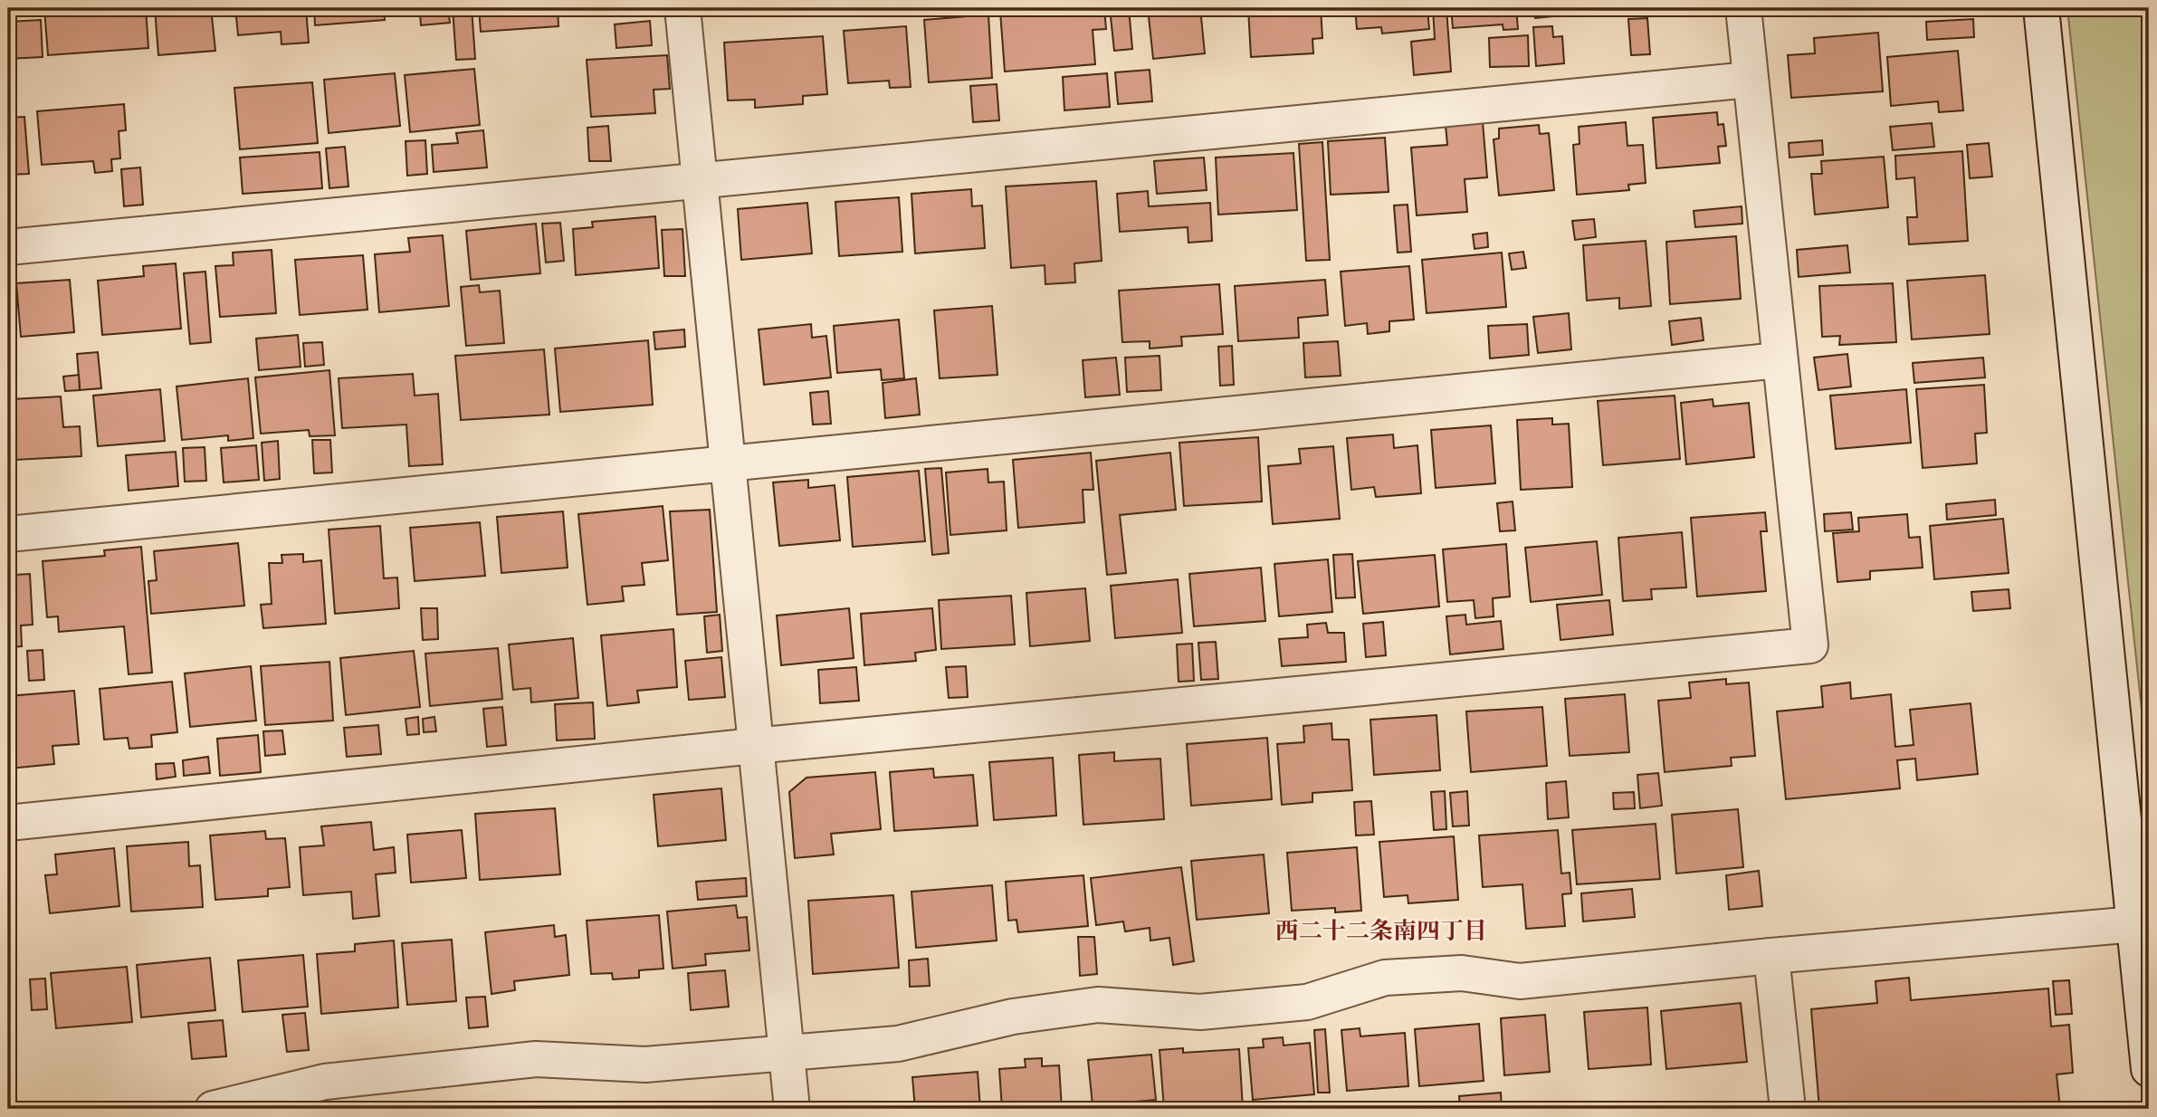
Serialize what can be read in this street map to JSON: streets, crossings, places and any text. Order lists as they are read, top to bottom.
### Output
{
  "districts": ["西二十二条南四丁目"]
}
